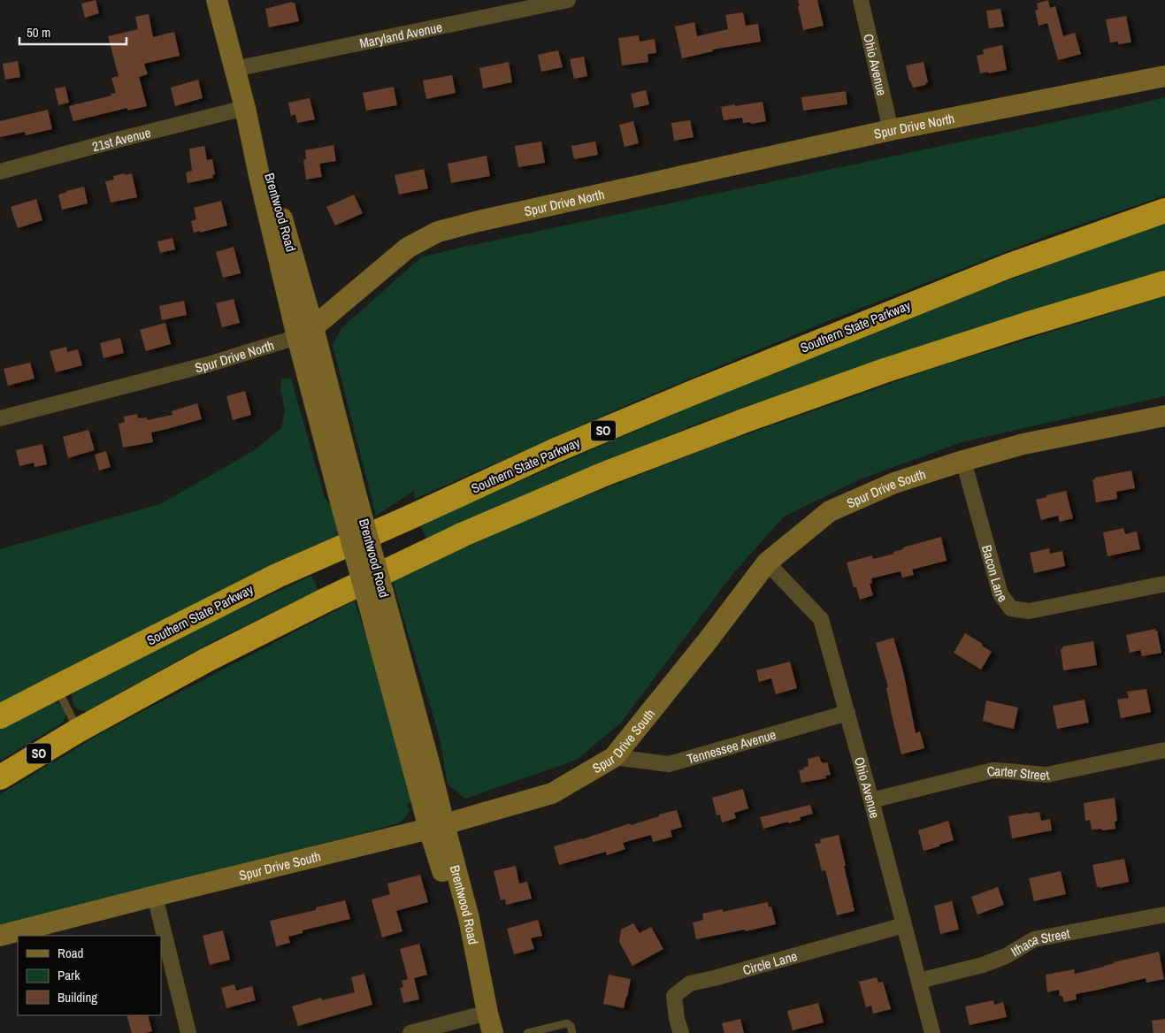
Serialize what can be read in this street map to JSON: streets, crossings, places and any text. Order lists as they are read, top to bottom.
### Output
{
  "streets": {
    "highway": ["Southern State Parkway", "SO"],
    "street": [
      "Maryland Avenue",
      "Ohio Avenue",
      "Spur Drive North",
      "21st Avenue",
      "Brentwood Road",
      "Spur Drive South",
      "Bacon Lane",
      "Tennessee Avenue",
      "Carter Street",
      "Ithaca Street",
      "Circle Lane"
    ]
  },
  "crossings": [
    ["Maryland Avenue", "Brentwood Road"],
    ["Ohio Avenue", "Spur Drive North"],
    ["Ohio Avenue", "Spur Drive South"],
    ["Ohio Avenue", "Tennessee Avenue"],
    ["Ohio Avenue", "Carter Street"],
    ["Ohio Avenue", "Ithaca Street"],
    ["Ohio Avenue", "Circle Lane"],
    ["Spur Drive North", "Brentwood Road"],
    ["21st Avenue", "Brentwood Road"],
    ["Brentwood Road", "Spur Drive South"],
    ["Spur Drive South", "Bacon Lane"],
    ["Spur Drive South", "Tennessee Avenue"]
  ],
  "legend": ["Road", "Park", "Building"],
  "scale_bar": "50 m"
}
